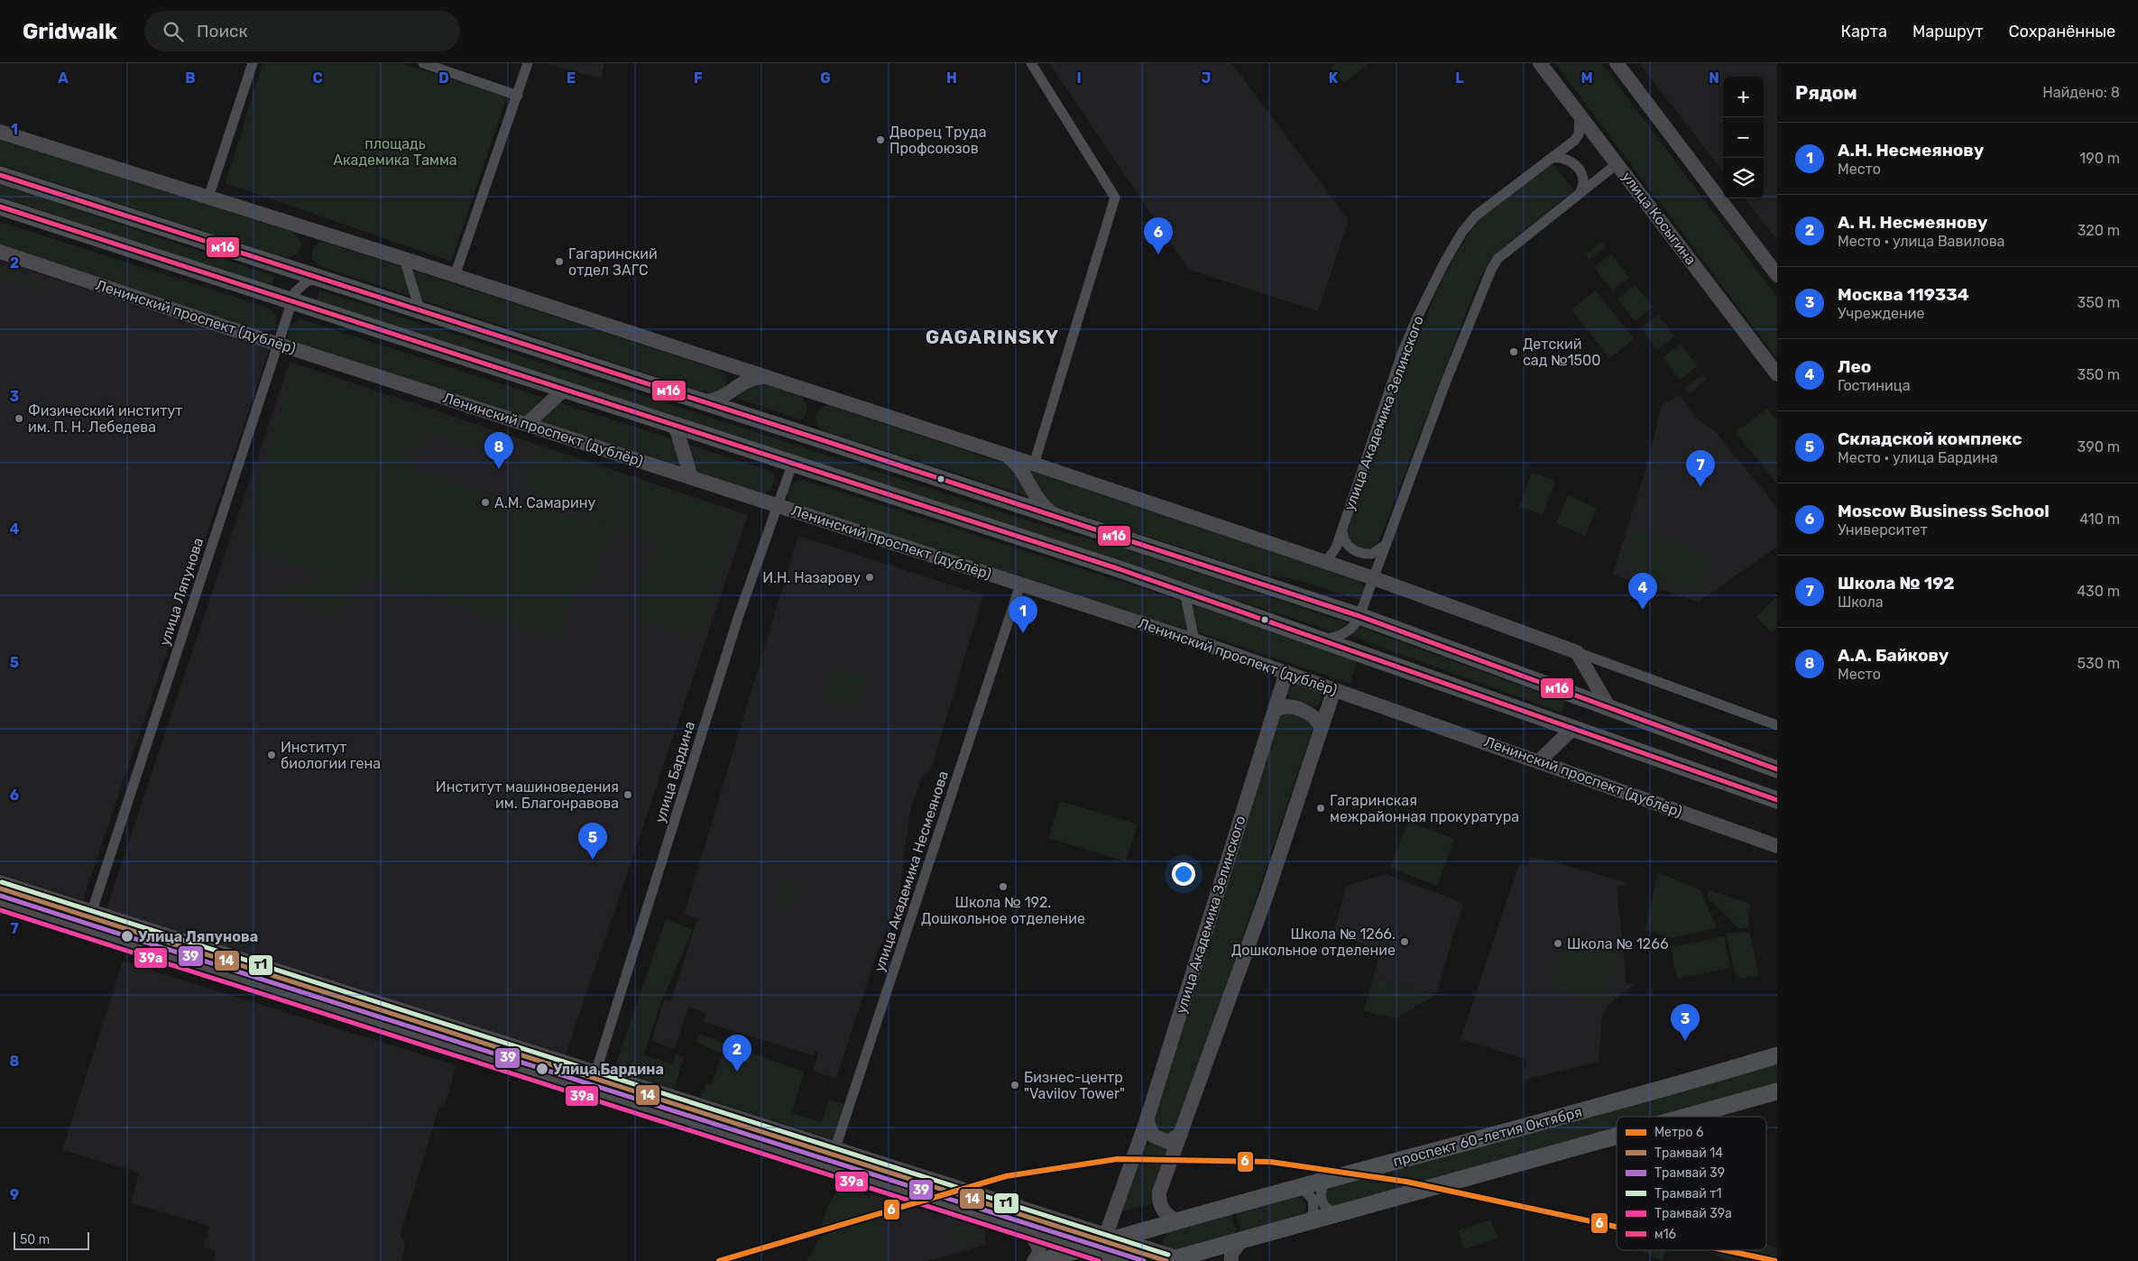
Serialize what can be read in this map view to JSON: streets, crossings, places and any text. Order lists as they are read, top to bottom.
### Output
{
  "streets": {
    "main road": ["проспект 60-летия Октября"],
    "street": [
      "улица Косыгина",
      "Ленинский проспект (дублёр)",
      "улица Академика Зелинского",
      "улица Ляпунова",
      "улица Бардина",
      "улица Академика Несмеянова"
    ]
  },
  "crossings": [
    ["улица Косыгина", "улица Академика Зелинского"],
    ["Ленинский проспект (дублёр)", "улица Академика Зелинского"],
    ["Ленинский проспект (дублёр)", "улица Ляпунова"],
    ["Ленинский проспект (дублёр)", "улица Бардина"],
    ["Ленинский проспект (дублёр)", "улица Академика Несмеянова"],
    ["улица Академика Зелинского", "проспект 60-летия Октября"]
  ],
  "districts": ["GAGARINSKY"],
  "parks": ["площадь Академика Тамма"],
  "places": [
    "Дворец Труда Профсоюзов",
    "Гагаринский отдел ЗАГС",
    "Детский сад №1500",
    "Физический институт им. П. Н. Лебедева",
    "А.М. Самарину",
    "И.Н. Назарову",
    "Институт биологии гена",
    "Институт машиноведения им. Благонравова",
    "Гагаринская межрайонная прокуратура",
    "Школа № 192. Дошкольное отделение",
    "Улица Ляпунова",
    "Школа № 1266. Дошкольное отделение",
    "Школа № 1266",
    "Улица Бардина",
    "Бизнес-центр \"Vavilov Tower\""
  ],
  "lines": [
    "transit line м16",
    "tram line т1",
    "tram line 14",
    "tram line 39",
    "tram line 39а",
    "metro line 6"
  ],
  "legend": [
    "Метро 6",
    "Трамвай 14",
    "Трамвай 39",
    "Трамвай т1",
    "Трамвай 39а",
    "м16"
  ],
  "scale_bar": "50 m",
  "page": {
    "header": "Gridwalk",
    "search": "Поиск",
    "nav": ["Карта", "Маршрут", "Сохранённые"],
    "heading": ["Рядом", "Найдено: 8"],
    "map_buttons": ["+", "−"],
    "list": [
      {
        "mark": "1",
        "name": "А.Н. Несмеянову",
        "note": "Место",
        "value": "190 m"
      },
      {
        "mark": "2",
        "name": "А. Н. Несмеянову",
        "note": "Место · улица Вавилова",
        "value": "320 m"
      },
      {
        "mark": "3",
        "name": "Москва 119334",
        "note": "Учреждение",
        "value": "350 m"
      },
      {
        "mark": "4",
        "name": "Лео",
        "note": "Гостиница",
        "value": "350 m"
      },
      {
        "mark": "5",
        "name": "Складской комплекс",
        "note": "Место · улица Бардина",
        "value": "390 m"
      },
      {
        "mark": "6",
        "name": "Moscow Business School",
        "note": "Университет",
        "value": "410 m"
      },
      {
        "mark": "7",
        "name": "Школа № 192",
        "note": "Школа",
        "value": "430 m"
      },
      {
        "mark": "8",
        "name": "А.А. Байкову",
        "note": "Место",
        "value": "530 m"
      }
    ],
    "pins": [
      "6",
      "8",
      "7",
      "4",
      "1",
      "5",
      "3",
      "2"
    ],
    "scale": "50 m"
  },
  "grid": {
    "columns": [
      "A",
      "B",
      "C",
      "D",
      "E",
      "F",
      "G",
      "H",
      "I",
      "J",
      "K",
      "L",
      "M",
      "N"
    ],
    "rows": [
      "1",
      "2",
      "3",
      "4",
      "5",
      "6",
      "7",
      "8",
      "9"
    ]
  }
}
